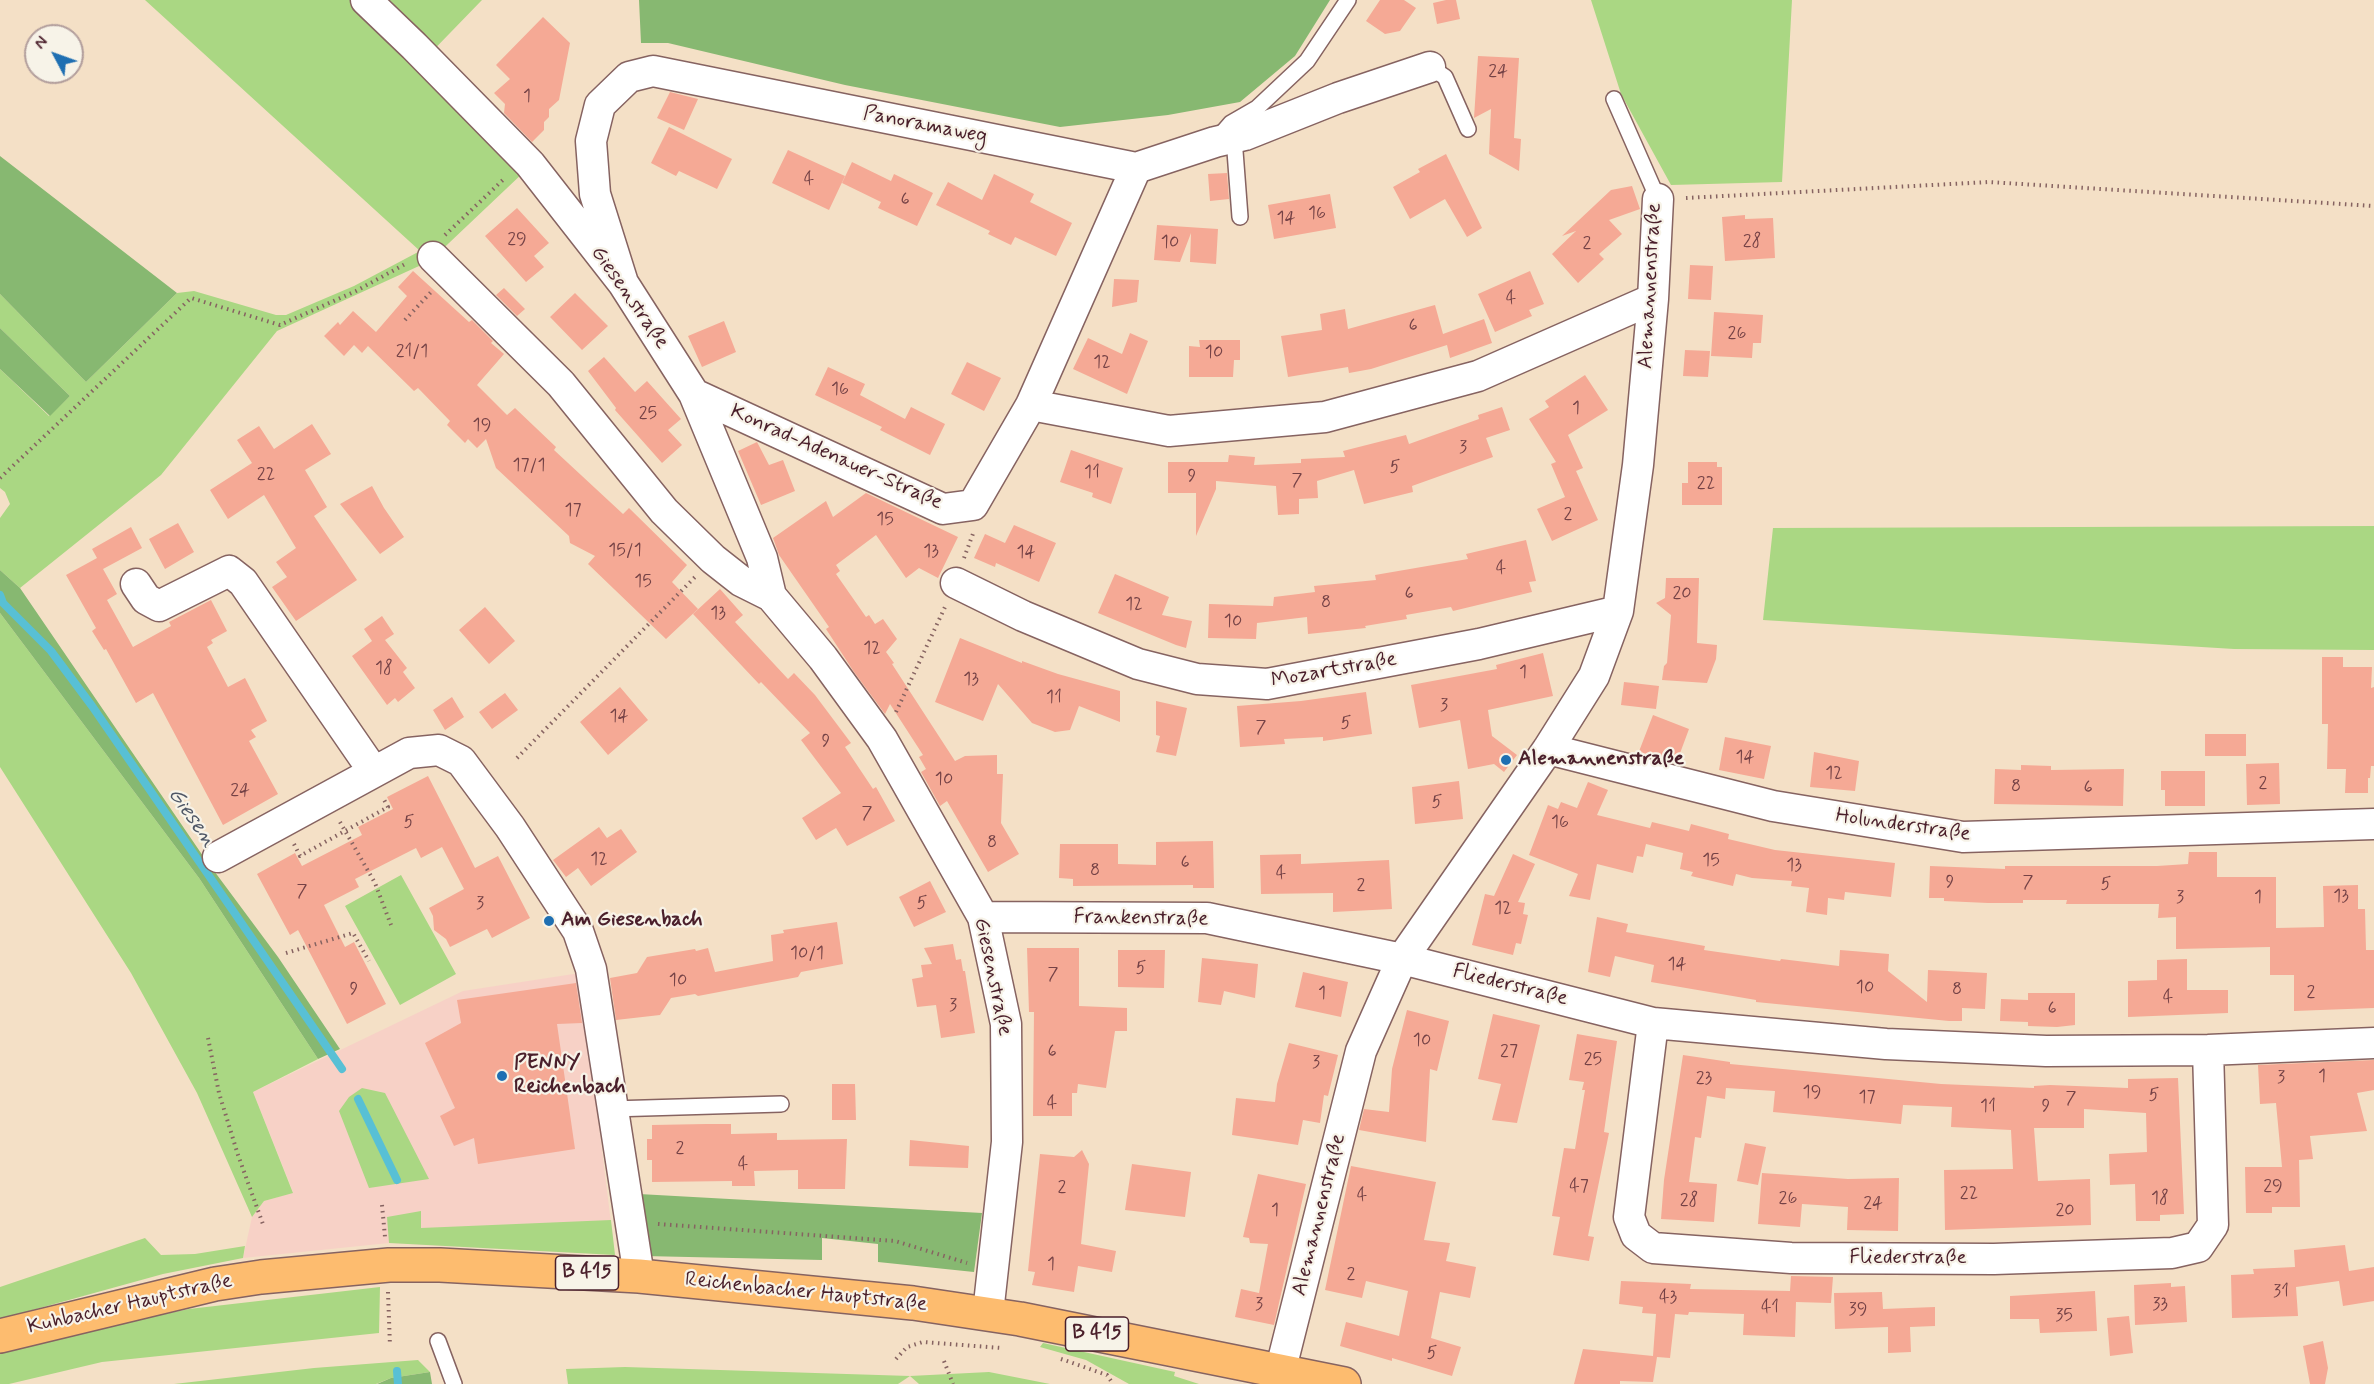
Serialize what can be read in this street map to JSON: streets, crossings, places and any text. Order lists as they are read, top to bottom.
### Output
{
  "streets": {
    "main road": ["B 415", "Reichenbacher Hauptstraße", "Kuhbacher Hauptstraße"],
    "street": [
      "Panoramaweg",
      "Alemannenstraße",
      "Giesenstraße",
      "Konrad-Adenauer-Straße",
      "Mozartstraße",
      "Holunderstraße",
      "Frankenstraße",
      "Fliederstraße"
    ]
  },
  "crossings": [
    ["Panoramaweg", "Giesenstraße"],
    ["Panoramaweg", "Konrad-Adenauer-Straße"],
    ["Alemannenstraße", "Mozartstraße"],
    ["Alemannenstraße", "Holunderstraße"],
    ["Alemannenstraße", "Frankenstraße"],
    ["Alemannenstraße", "Fliederstraße"],
    ["Alemannenstraße", "Reichenbacher Hauptstraße"],
    ["Giesenstraße", "Konrad-Adenauer-Straße"],
    ["Giesenstraße", "Frankenstraße"],
    ["Giesenstraße", "Reichenbacher Hauptstraße"],
    ["Frankenstraße", "Fliederstraße"],
    ["Reichenbacher Hauptstraße", "Kuhbacher Hauptstraße"]
  ],
  "water": ["Giesen"],
  "places": ["Alemannenstraße", "Am Giesenbach", "PENNY Reichenbach"],
  "house_numbers": [
    "24",
    "1",
    "4",
    "6",
    "16",
    "14",
    "29",
    "28",
    "10",
    "2",
    "4",
    "6",
    "26",
    "21/1",
    "10",
    "12",
    "16",
    "1",
    "25",
    "19",
    "3",
    "17/1",
    "5",
    "11",
    "22",
    "9",
    "7",
    "22",
    "17",
    "2",
    "15",
    "15/1",
    "13",
    "14",
    "4",
    "15",
    "6",
    "20",
    "8",
    "12",
    "13",
    "10",
    "12",
    "18",
    "1",
    "13",
    "11",
    "3",
    "14",
    "5",
    "7",
    "9",
    "14",
    "12",
    "10",
    "2",
    "8",
    "6",
    "24",
    "5",
    "7",
    "5",
    "16",
    "8",
    "12",
    "15",
    "6",
    "13",
    "8",
    "4",
    "9",
    "7",
    "5",
    "2",
    "7",
    "13",
    "3",
    "1",
    "3",
    "5",
    "12",
    "10/1",
    "14",
    "5",
    "7",
    "10",
    "10",
    "9",
    "8",
    "2",
    "1",
    "4",
    "3",
    "6",
    "10",
    "6",
    "27",
    "25",
    "3",
    "1",
    "3",
    "23",
    "19",
    "5",
    "17",
    "7",
    "4",
    "11",
    "9",
    "2",
    "4",
    "47",
    "29",
    "2",
    "22",
    "4",
    "26",
    "18",
    "28",
    "24",
    "1",
    "20",
    "1",
    "2",
    "31",
    "43",
    "3",
    "33",
    "41",
    "39",
    "35",
    "5"
  ],
  "north": "top left"
}
